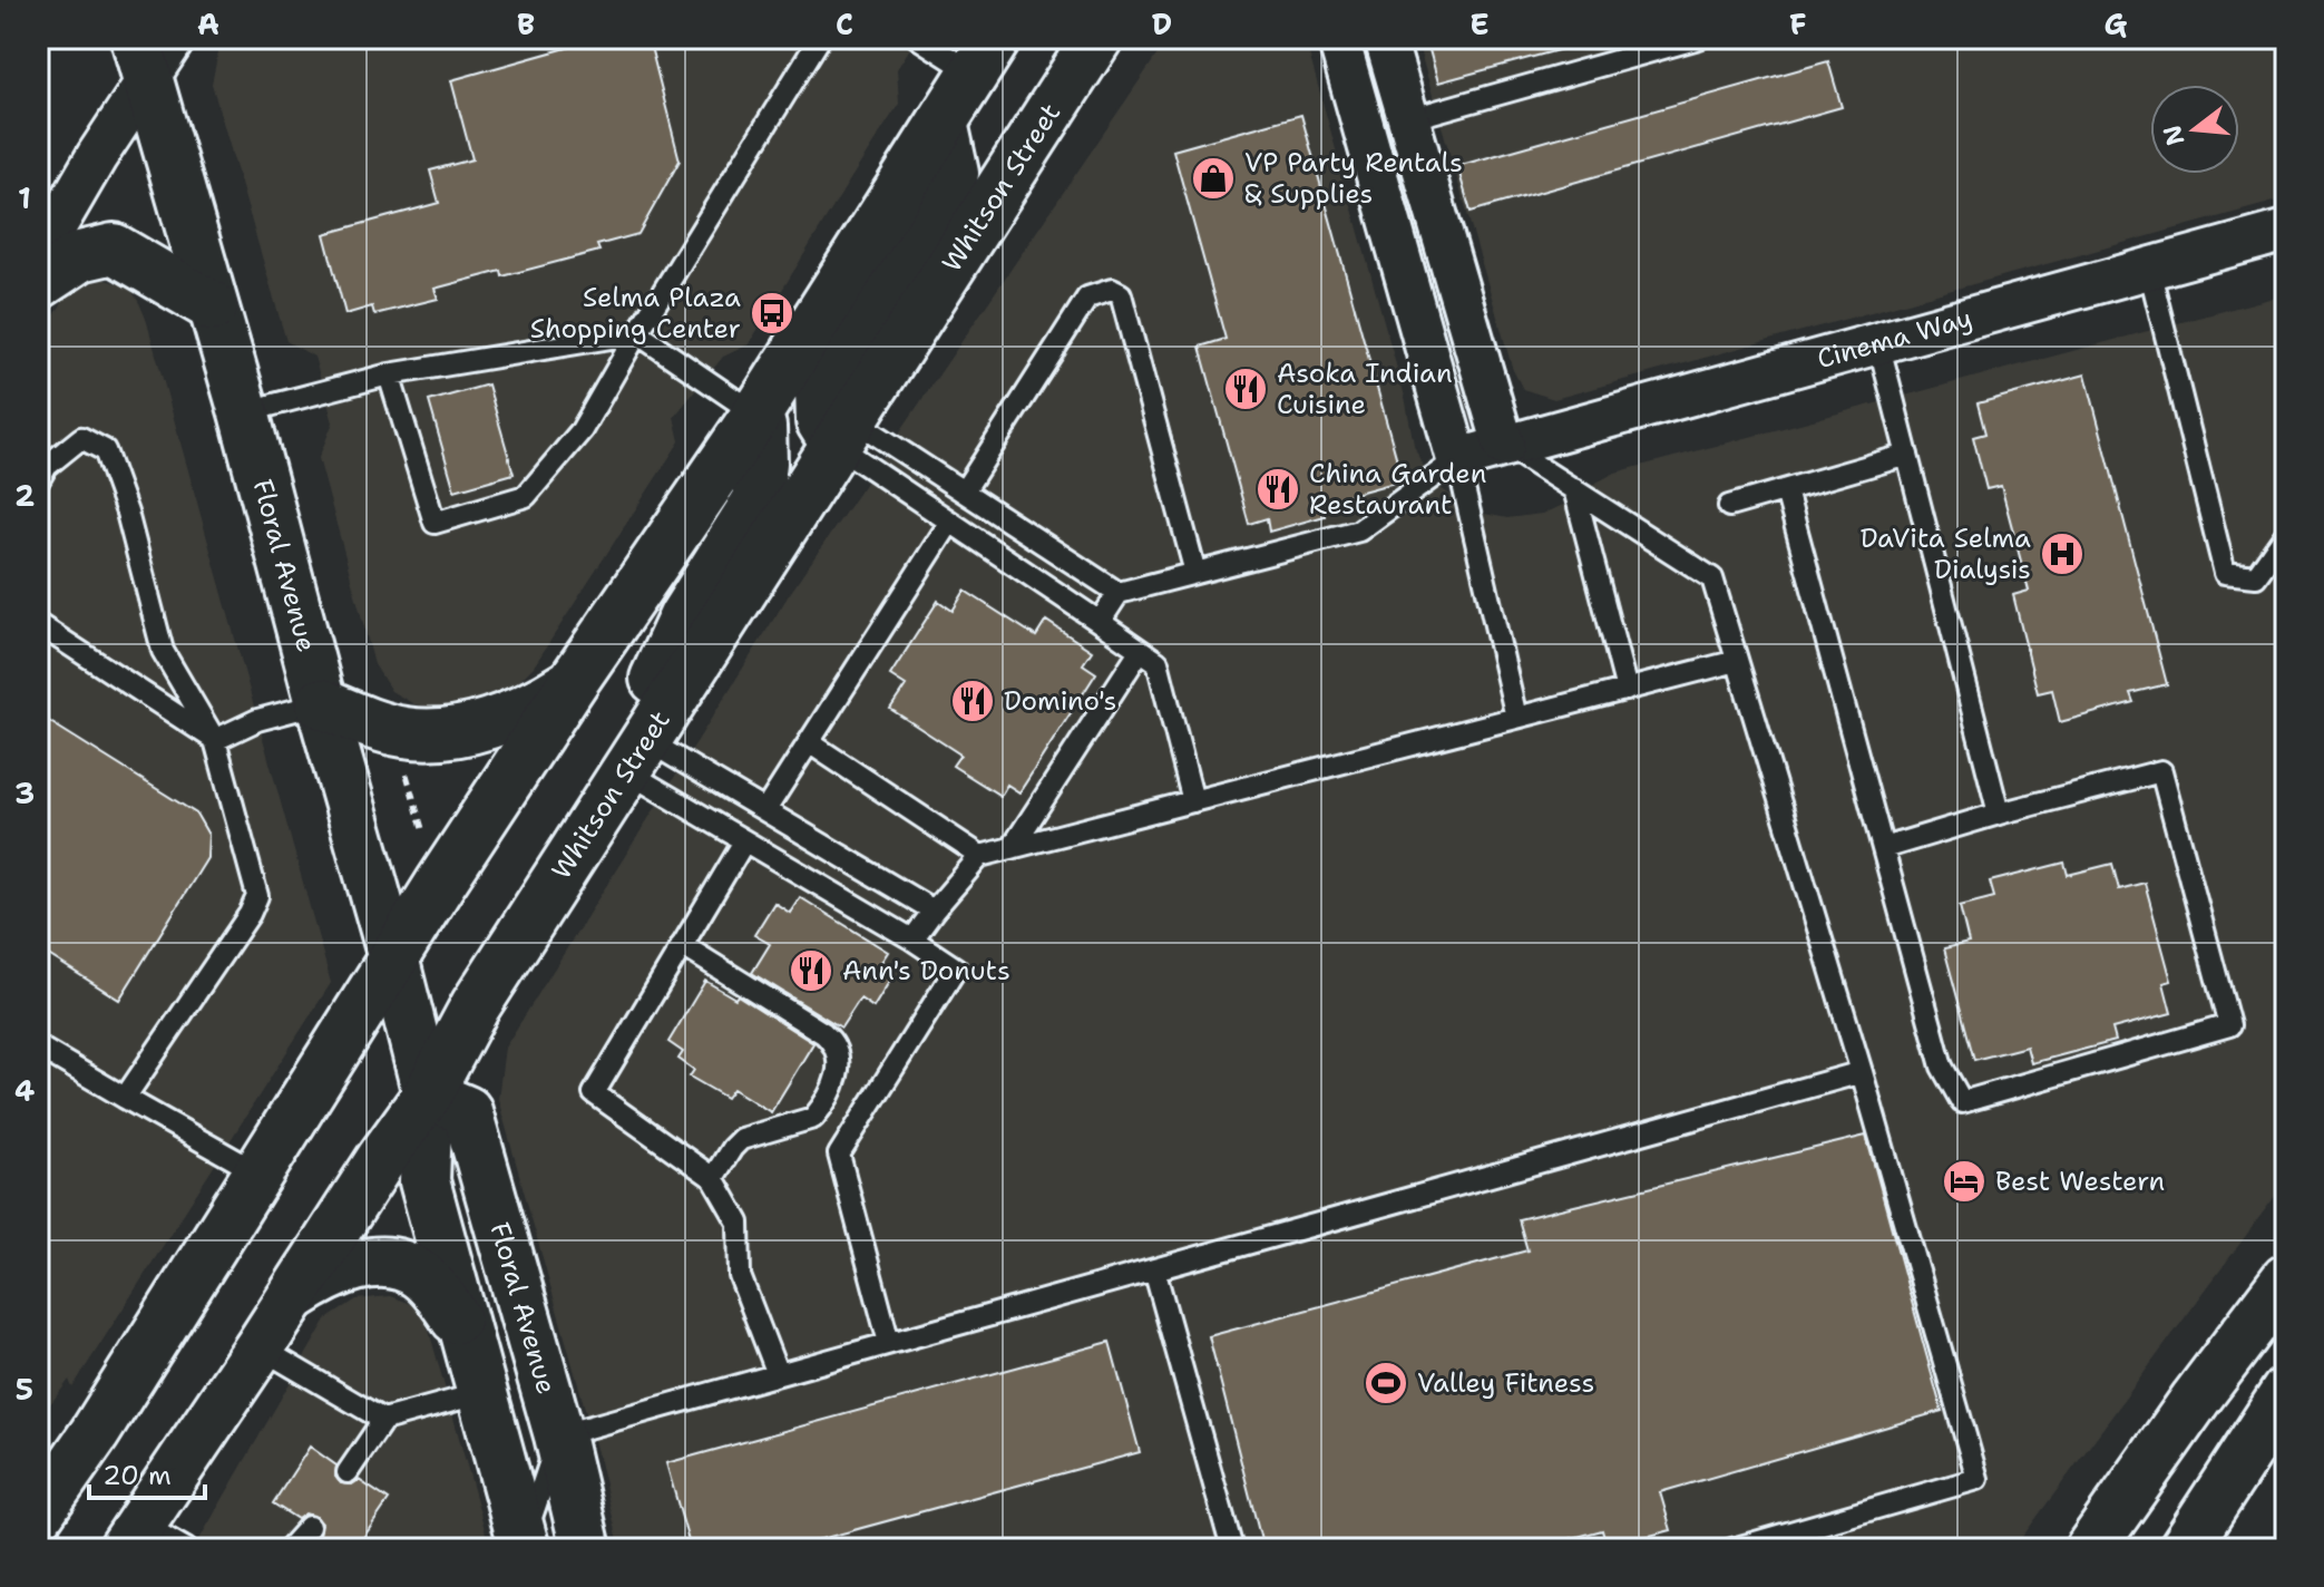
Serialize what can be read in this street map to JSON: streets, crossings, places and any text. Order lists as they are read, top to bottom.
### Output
{
  "streets": {
    "main road": ["Whitson Street", "Floral Avenue"],
    "street": ["Cinema Way"]
  },
  "crossings": [
    ["Whitson Street", "Floral Avenue"]
  ],
  "places": {
    "shop": ["VP Party Rentals & Supplies"],
    "bus stop": ["Selma Plaza Shopping Center"],
    "restaurant": [
      "Asoka Indian Cuisine",
      "China Garden Restaurant",
      "Domino's",
      "Ann's Donuts"
    ],
    "hospital": ["DaVita Selma Dialysis"],
    "hotel": ["Best Western"],
    "sports": ["Valley Fitness"]
  },
  "scale_bar": "20 m",
  "north": "left",
  "grid": {
    "columns": [
      "A",
      "B",
      "C",
      "D",
      "E",
      "F",
      "G"
    ],
    "rows": [
      "1",
      "2",
      "3",
      "4",
      "5"
    ]
  }
}
